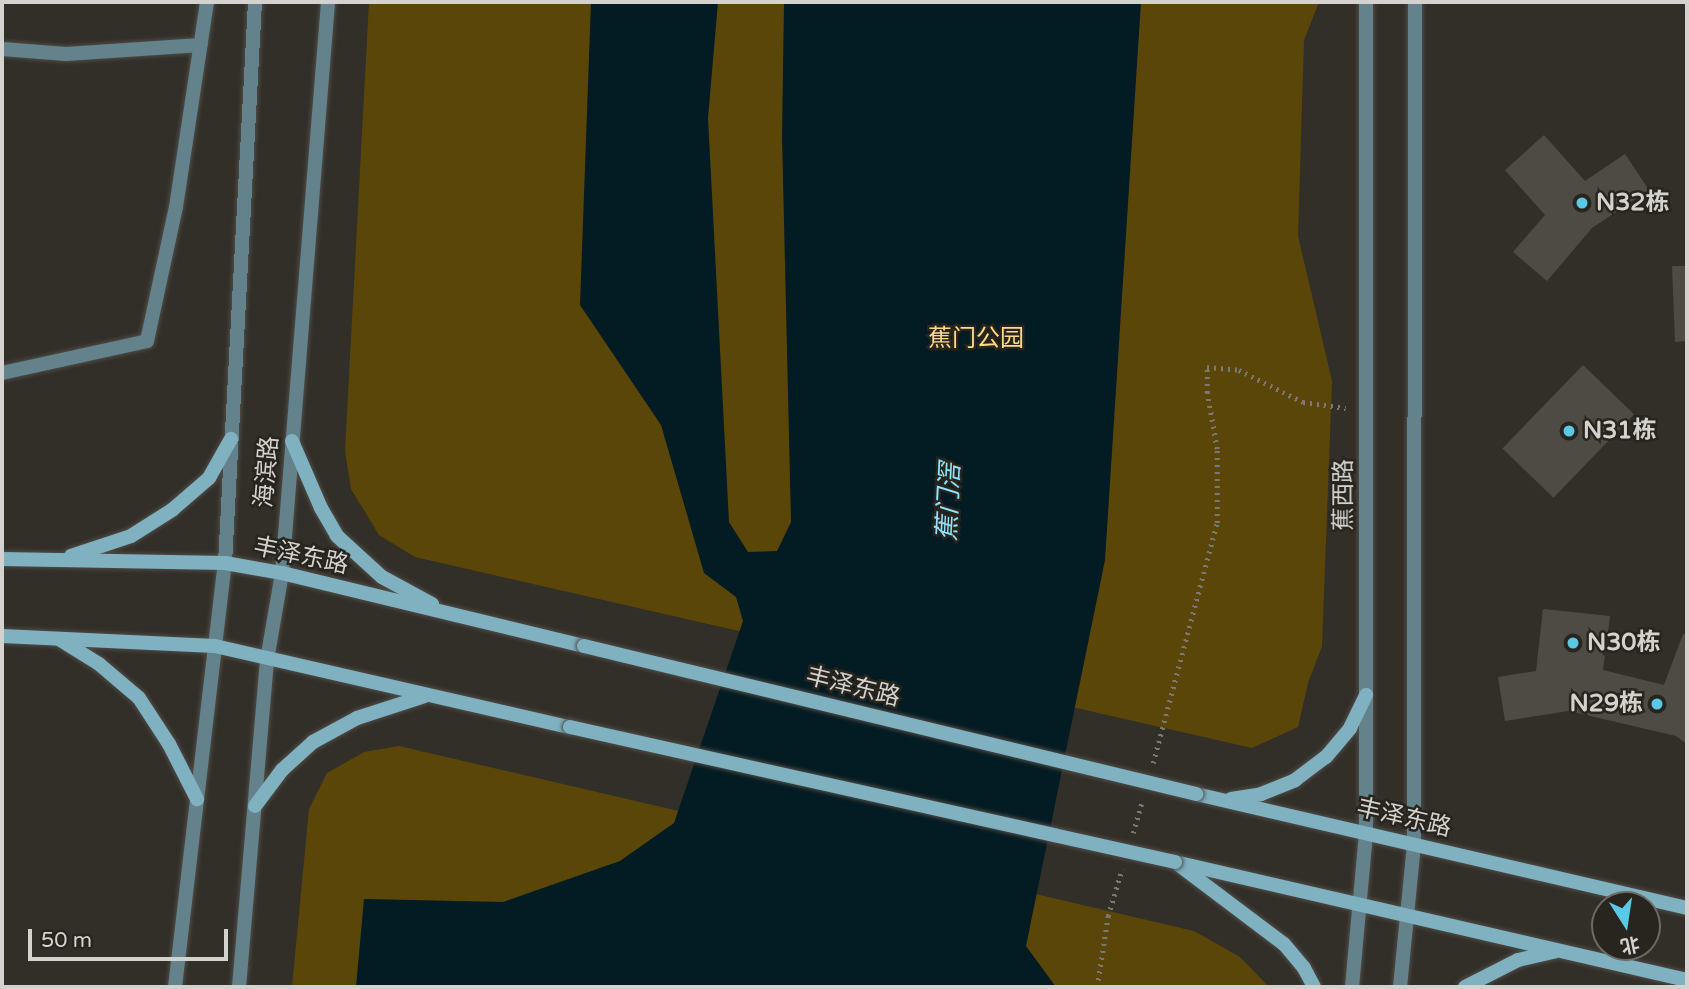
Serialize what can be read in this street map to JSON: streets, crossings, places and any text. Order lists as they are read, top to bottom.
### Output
{
  "streets": {
    "main road": ["丰泽东路"],
    "street": ["海滨路", "蕉西路"]
  },
  "crossings": [
    ["海滨路", "丰泽东路"],
    ["蕉西路", "丰泽东路"]
  ],
  "water": ["蕉门滘"],
  "parks": ["蕉门公园"],
  "places": [
    "N32栋",
    "N31栋",
    "N30栋",
    "N29栋"
  ],
  "scale_bar": "50 m",
  "north": "bottom"
}
